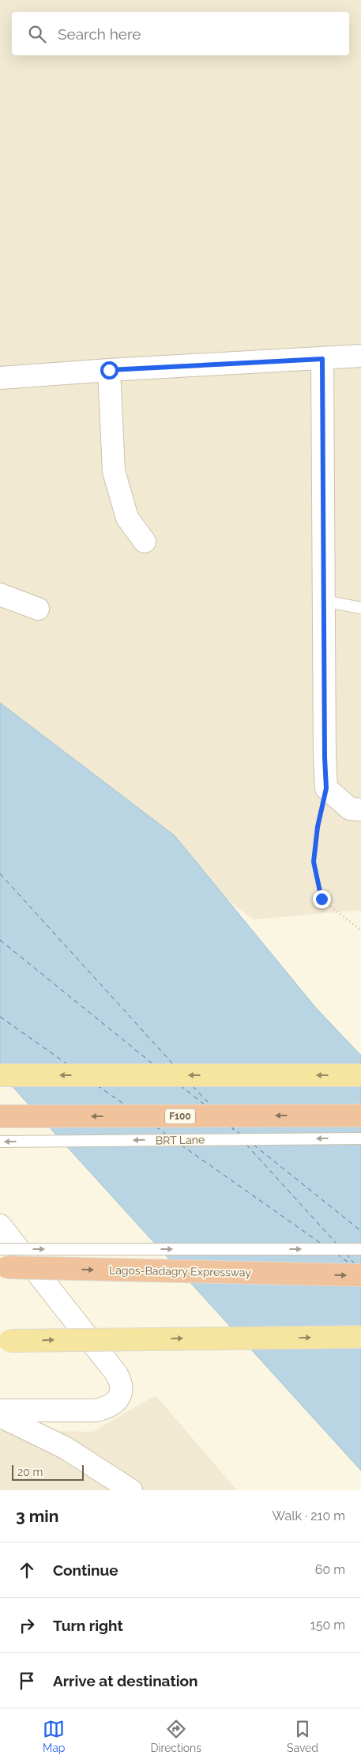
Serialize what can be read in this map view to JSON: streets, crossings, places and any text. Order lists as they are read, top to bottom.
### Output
{
  "streets": {
    "highway": ["F100", "Lagos-Badagry Expressway"],
    "lane": ["BRT Lane"]
  },
  "one_way": ["BRT Lane"],
  "scale_bar": "20 m",
  "page": {
    "search": "Search here",
    "scale": "20 m",
    "heading": ["3 min", "Walk · 210 m"],
    "list": [
      ["Continue", "60 m"],
      ["Turn right", "150 m"],
      "Arrive at destination"
    ],
    "nav": ["Map", "Directions", "Saved"]
  }
}
